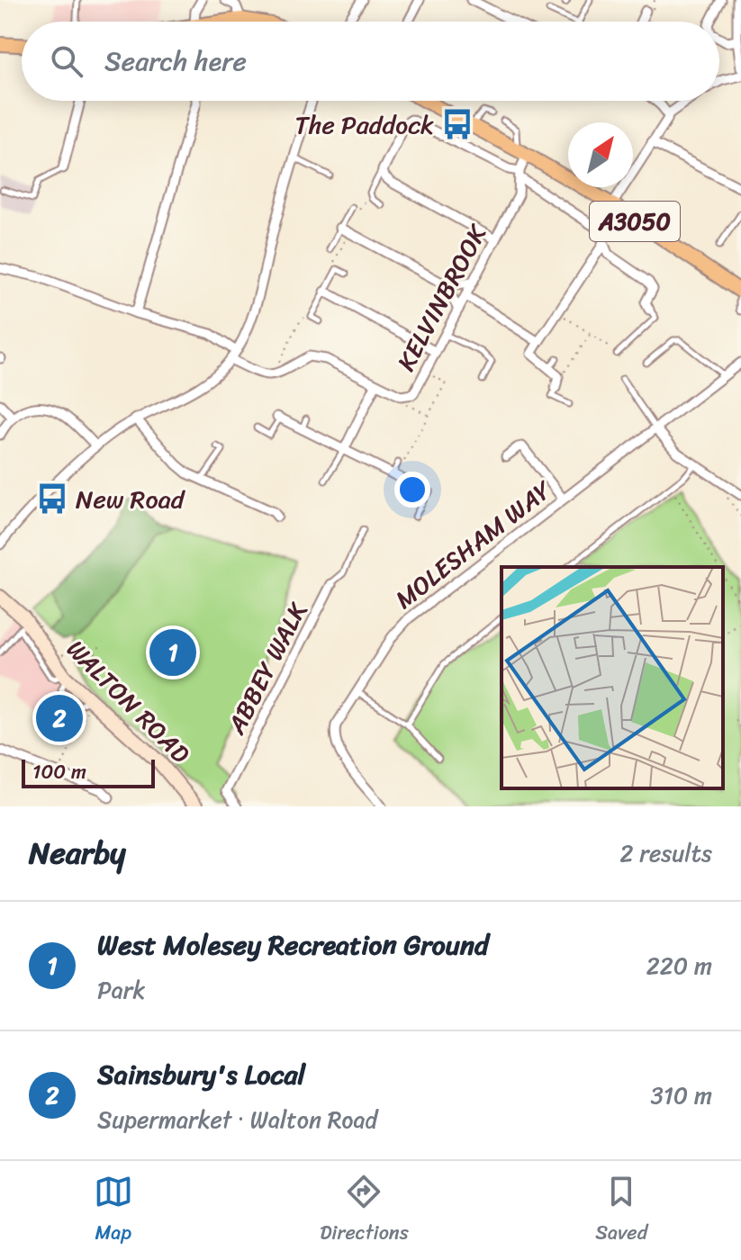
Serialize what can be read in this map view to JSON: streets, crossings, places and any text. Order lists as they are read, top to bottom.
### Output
{
  "streets": {
    "main road": ["A3050", "WALTON ROAD"],
    "street": ["KELVINBROOK", "MOLESHAM WAY", "ABBEY WALK"]
  },
  "crossings": [
    ["A3050", "KELVINBROOK"]
  ],
  "places": {
    "bus stop": ["The Paddock", "New Road"]
  },
  "scale_bar": "100 m",
  "north": "top right",
  "page": {
    "search": "Search here",
    "pins": ["1", "2"],
    "scale": "100 m",
    "heading": ["Nearby", "2 results"],
    "list": [
      {
        "mark": "1",
        "name": "West Molesey Recreation Ground",
        "note": "Park",
        "value": "220 m"
      },
      {
        "mark": "2",
        "name": "Sainsbury's Local",
        "note": "Supermarket · Walton Road",
        "value": "310 m"
      }
    ],
    "nav": ["Map", "Directions", "Saved"]
  }
}
